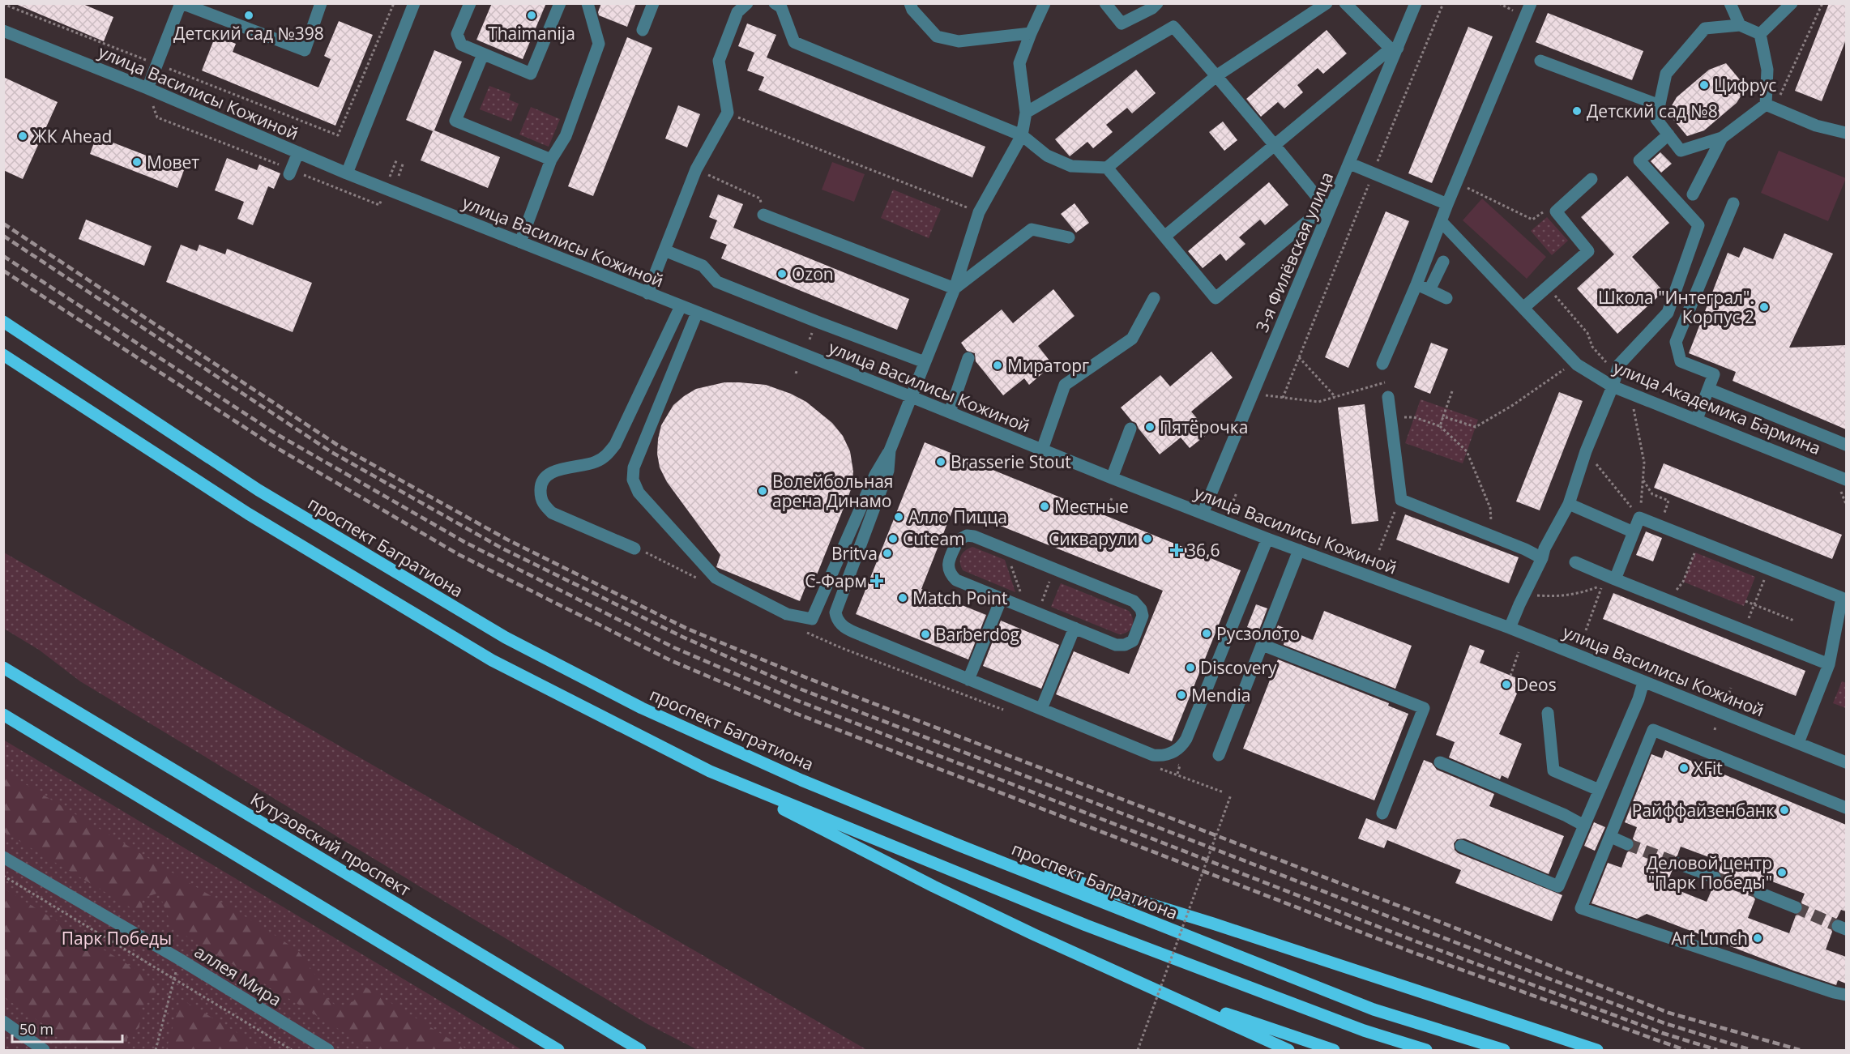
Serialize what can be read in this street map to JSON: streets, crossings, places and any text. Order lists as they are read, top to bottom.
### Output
{
  "streets": {
    "main road": ["проспект Багратиона", "Кутузовский проспект"],
    "street": [
      "улица Василисы Кожиной",
      "3-я Филёвская улица",
      "улица Академика Бармина",
      "аллея Мира"
    ]
  },
  "crossings": [
    ["улица Василисы Кожиной", "3-я Филёвская улица"]
  ],
  "parks": ["Парк Победы"],
  "places": {
    "other": [
      "Детский сад №398",
      "Thaimanija",
      "Цифрус",
      "Детский сад №8",
      "ЖК Ahead",
      "Мовет",
      "Ozon",
      "Школа \"Интеграл\". Корпус 2",
      "Мираторг",
      "Пятёрочка",
      "Brasserie Stout",
      "Волейбольная арена Динамо",
      "Местные",
      "Алло Пицца",
      "Cuteam",
      "Сикварули",
      "Britva",
      "Match Point",
      "Русзолото",
      "Barberdog",
      "Discovery",
      "Deos",
      "Mendia",
      "XFit",
      "Райффайзенбанк",
      "Деловой центр \"Парк Победы\"",
      "Art Lunch"
    ],
    "health": ["36,6", "C-Фарм"]
  },
  "scale_bar": "50 m"
}
